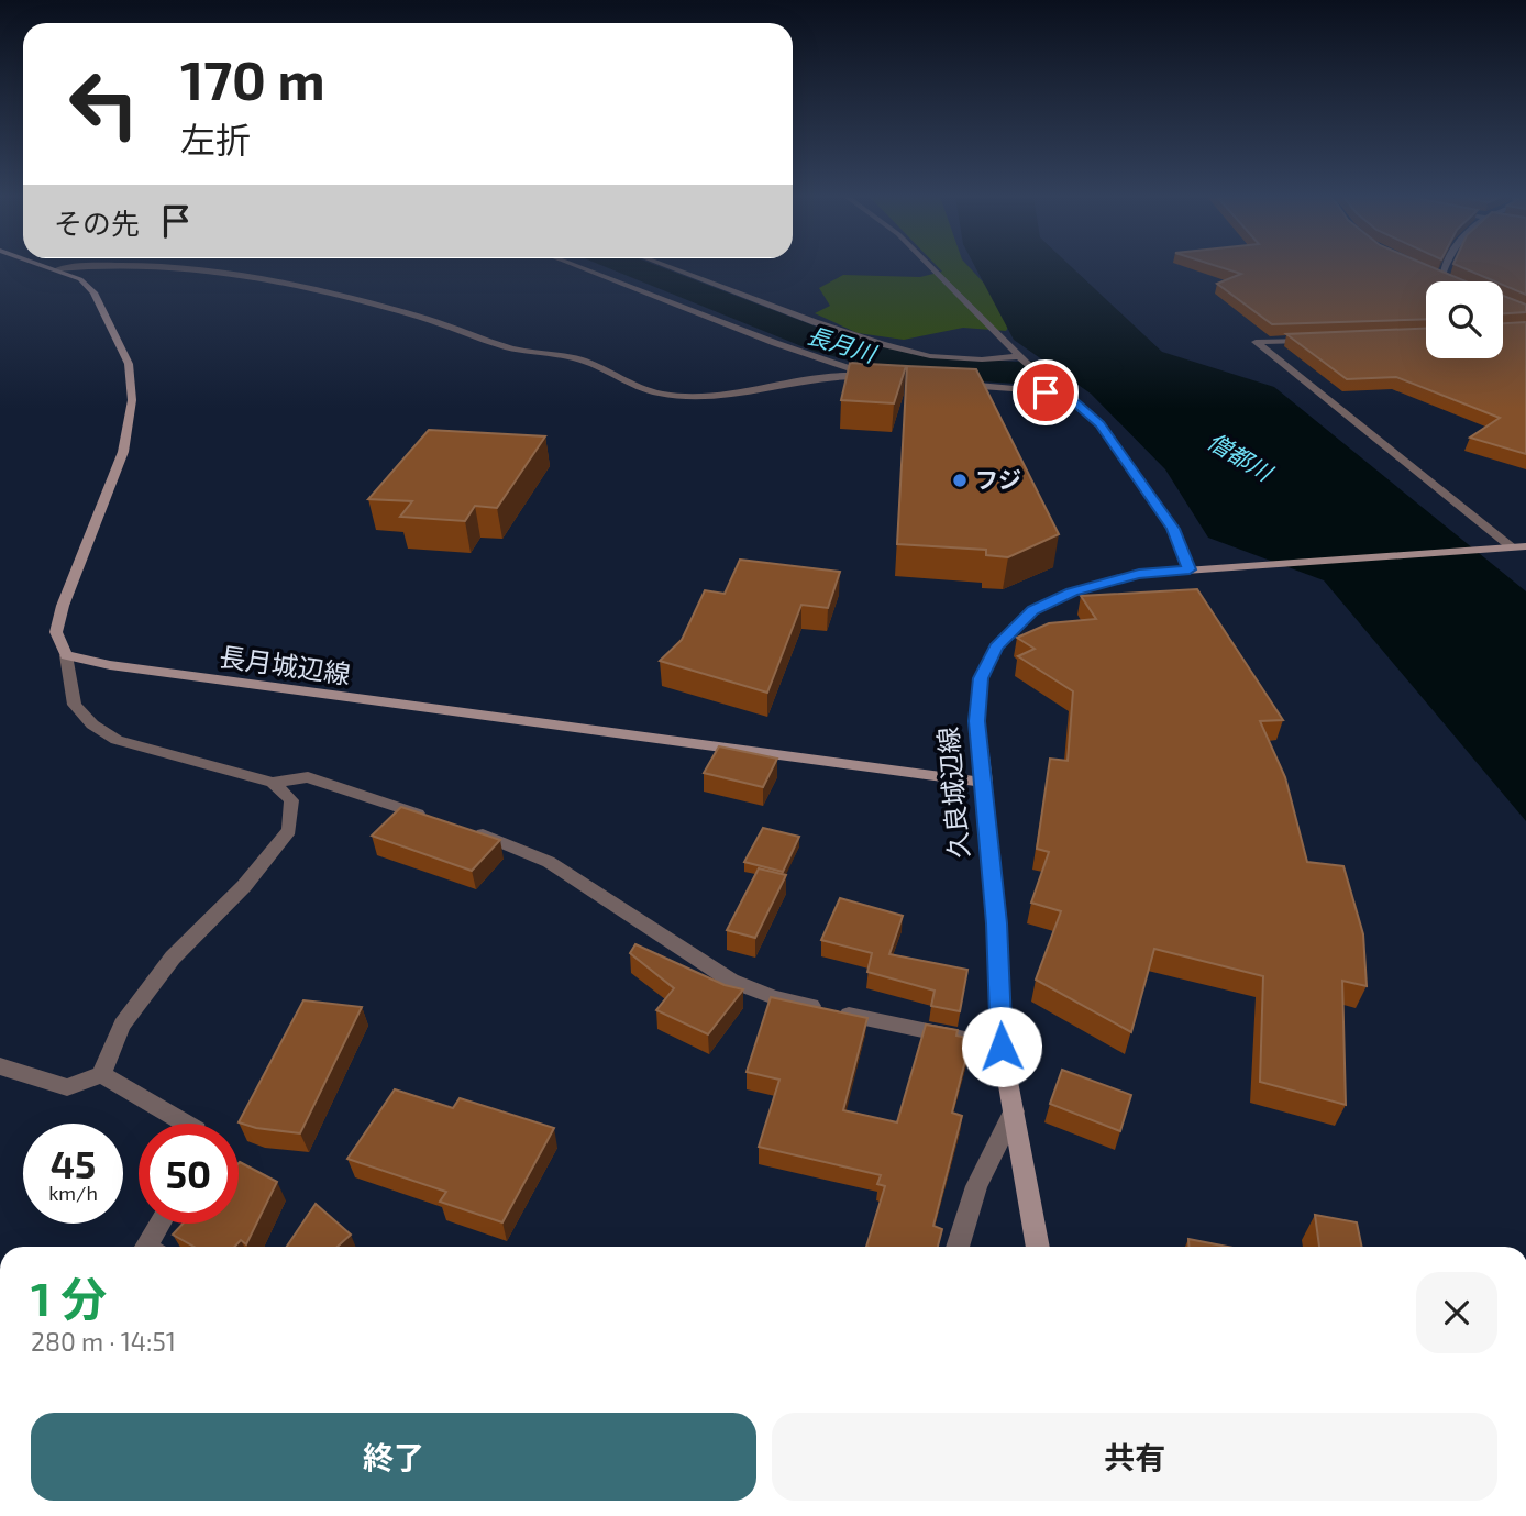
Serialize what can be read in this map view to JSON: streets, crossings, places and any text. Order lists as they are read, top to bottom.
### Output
{
  "streets": {
    "main road": ["長月城辺線", "久良城辺線"]
  },
  "crossings": [
    ["長月城辺線", "久良城辺線"]
  ],
  "water": ["長月川", "僧都川"],
  "places": ["フジ"],
  "page": {
    "turn": ["170 m", "左折"],
    "then": "その先",
    "speed": "45 km/h",
    "limit": "50",
    "heading": ["1 分", "280 m · 14:51"],
    "buttons": ["終了", "共有"]
  }
}
